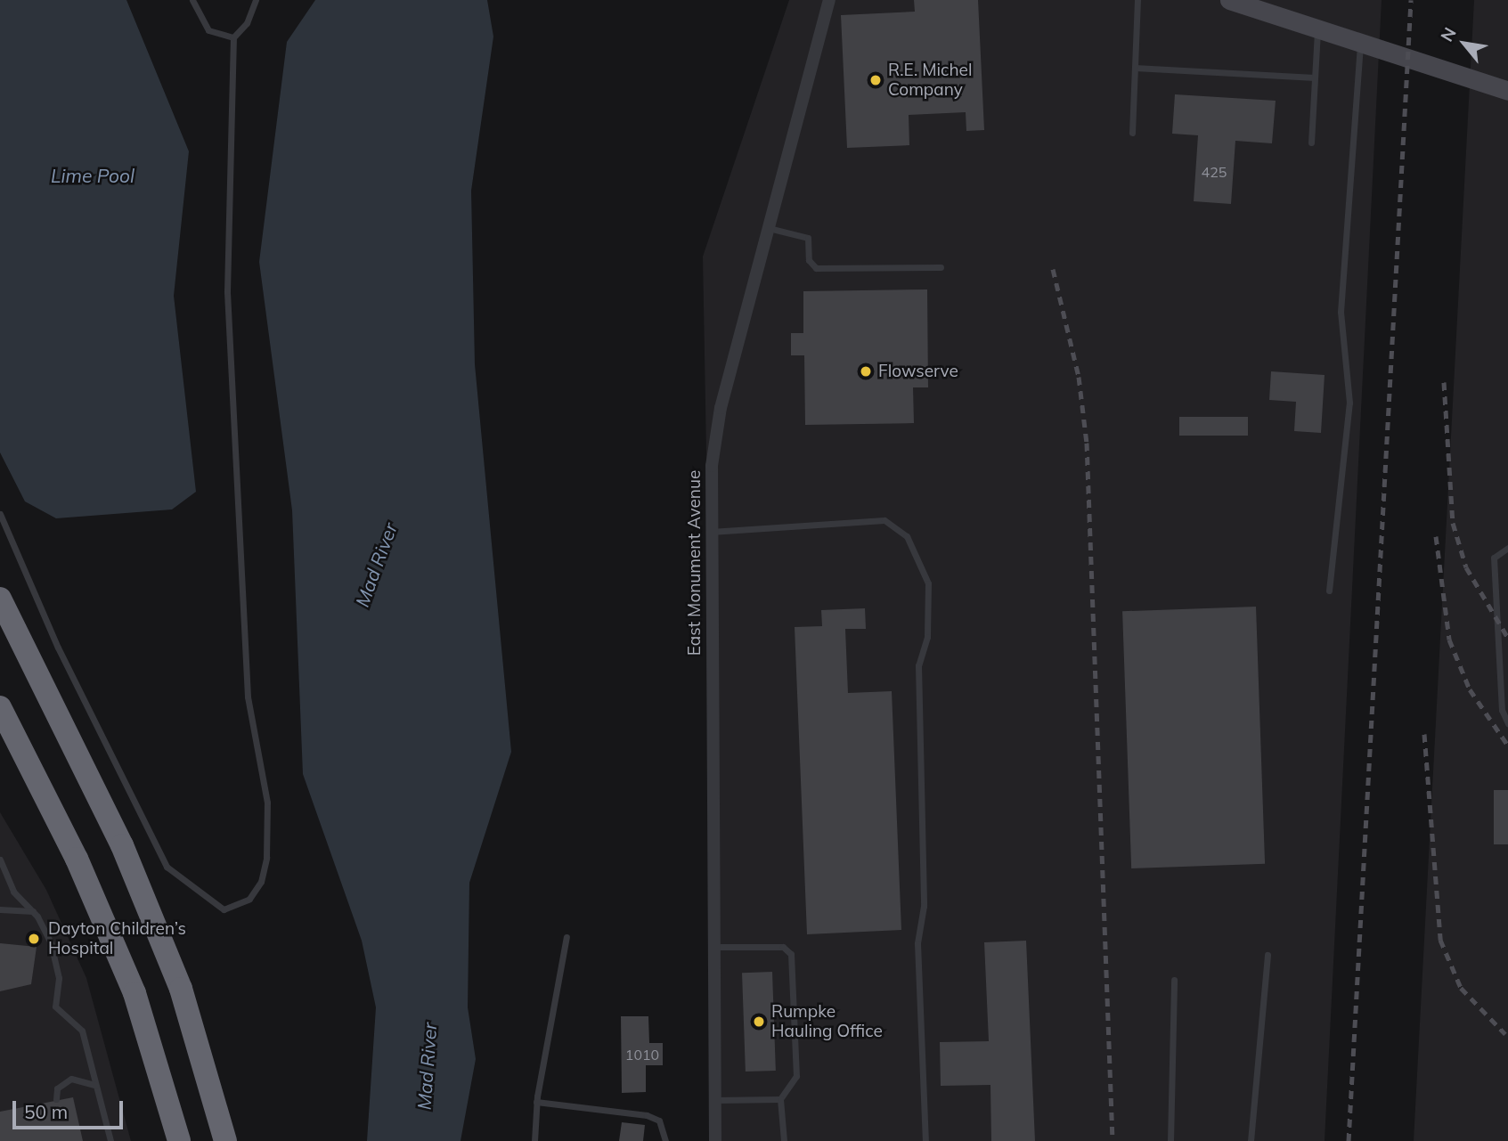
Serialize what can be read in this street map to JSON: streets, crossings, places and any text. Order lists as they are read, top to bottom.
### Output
{
  "streets": {
    "street": ["East Monument Avenue"]
  },
  "water": ["Lime Pool", "Mad River"],
  "places": [
    "R.E. Michel Company",
    "Flowserve",
    "Dayton Children’s Hospital",
    "Rumpke Hauling Office"
  ],
  "house_numbers": ["425", "1010"],
  "scale_bar": "50 m",
  "north": "top left"
}
